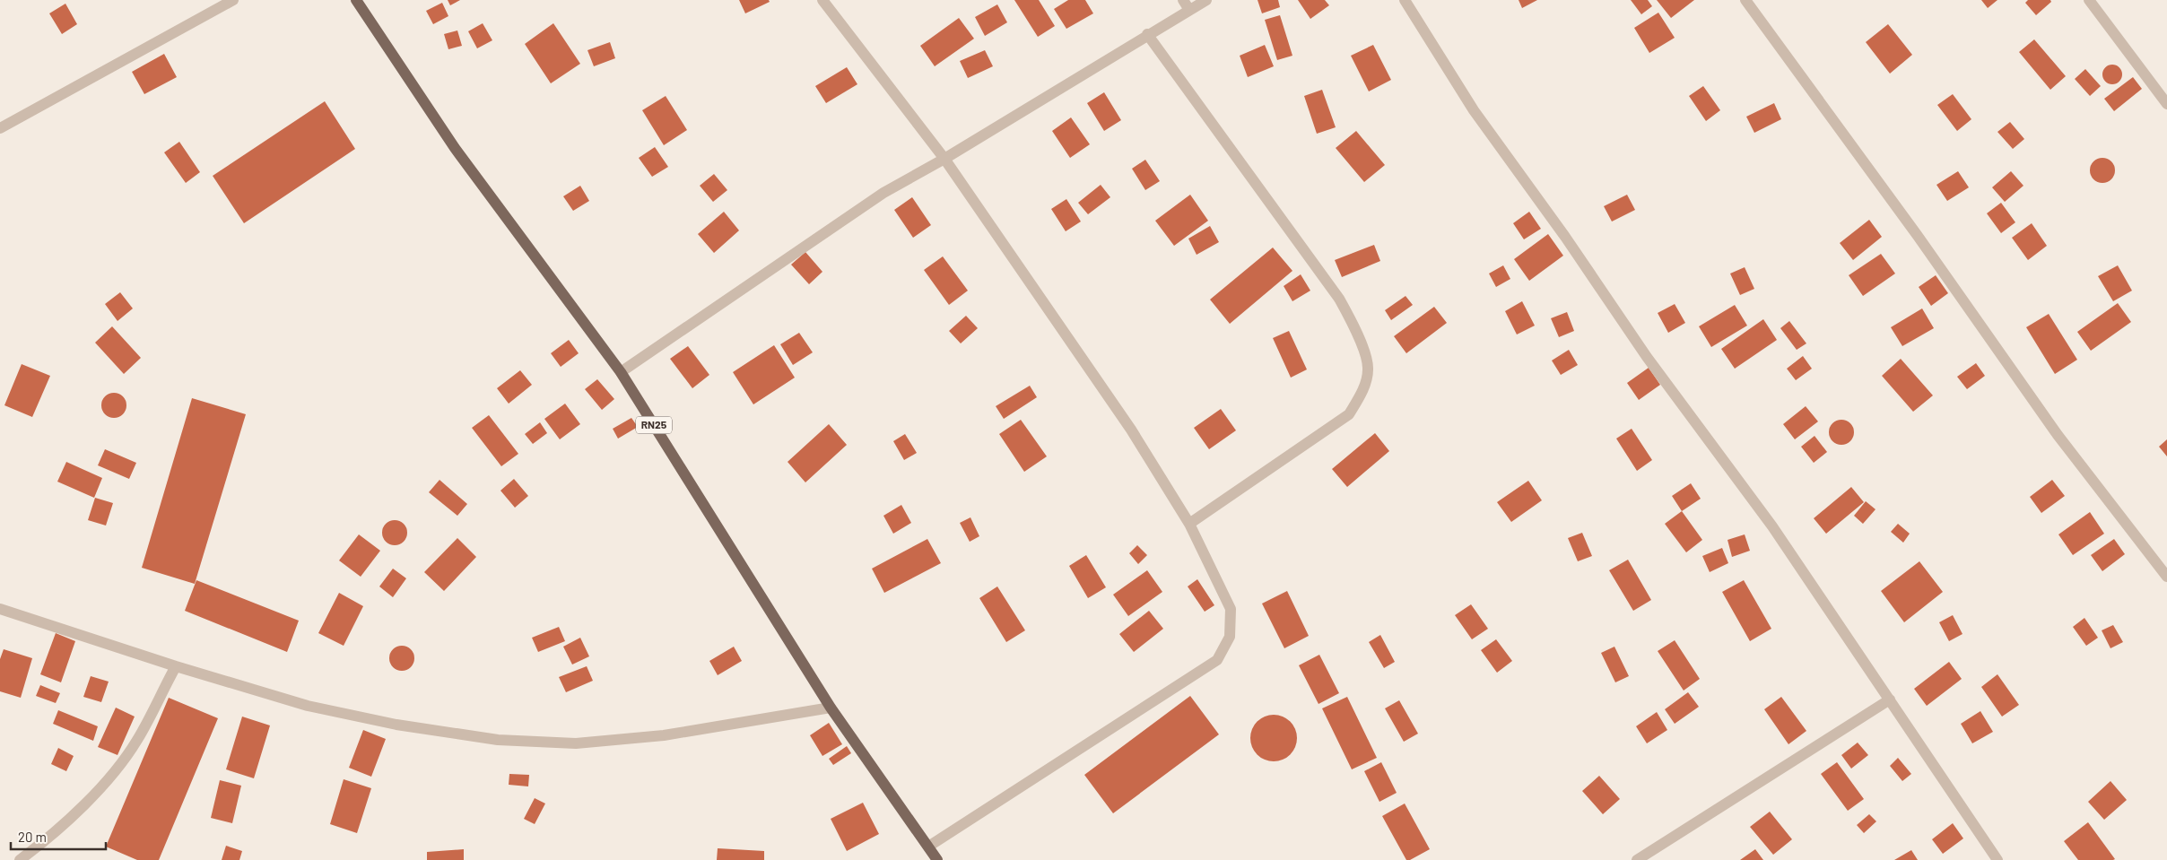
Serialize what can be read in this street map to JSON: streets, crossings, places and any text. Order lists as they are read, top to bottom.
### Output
{
  "streets": {
    "main road": ["RN25"]
  },
  "scale_bar": "20 m"
}
